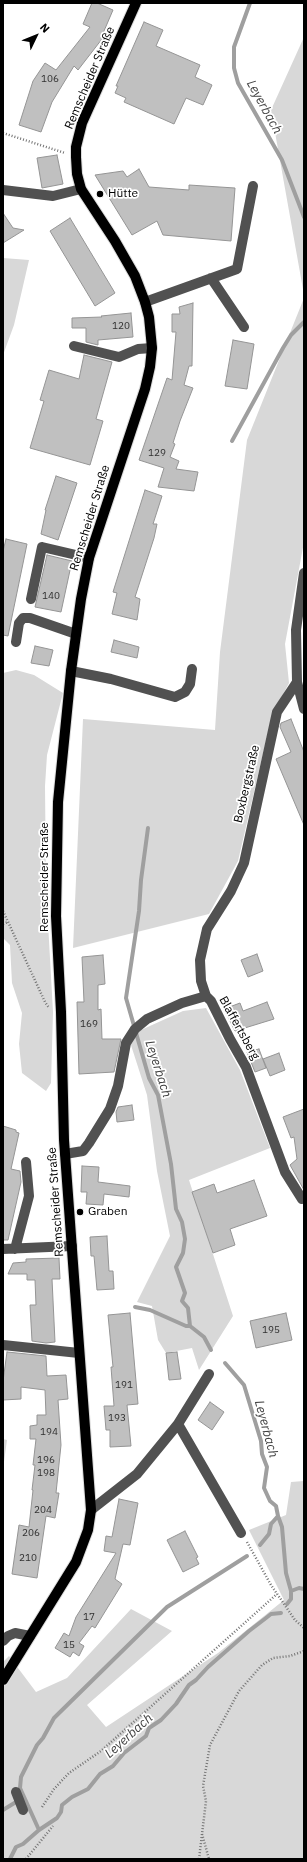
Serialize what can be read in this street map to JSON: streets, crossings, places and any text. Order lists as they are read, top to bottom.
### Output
{
  "streets": {
    "main road": ["Remscheider Straße"],
    "street": ["Boxbergstraße", "Blaffertsberg"]
  },
  "crossings": [
    ["Remscheider Straße", "Blaffertsberg"],
    ["Boxbergstraße", "Blaffertsberg"]
  ],
  "water": ["Leyerbach"],
  "places": ["Hütte", "Graben"],
  "house_numbers": [
    "106",
    "120",
    "129",
    "140",
    "169",
    "195",
    "191",
    "193",
    "194",
    "196",
    "198",
    "204",
    "206",
    "210",
    "17",
    "15"
  ],
  "north": "top right"
}
